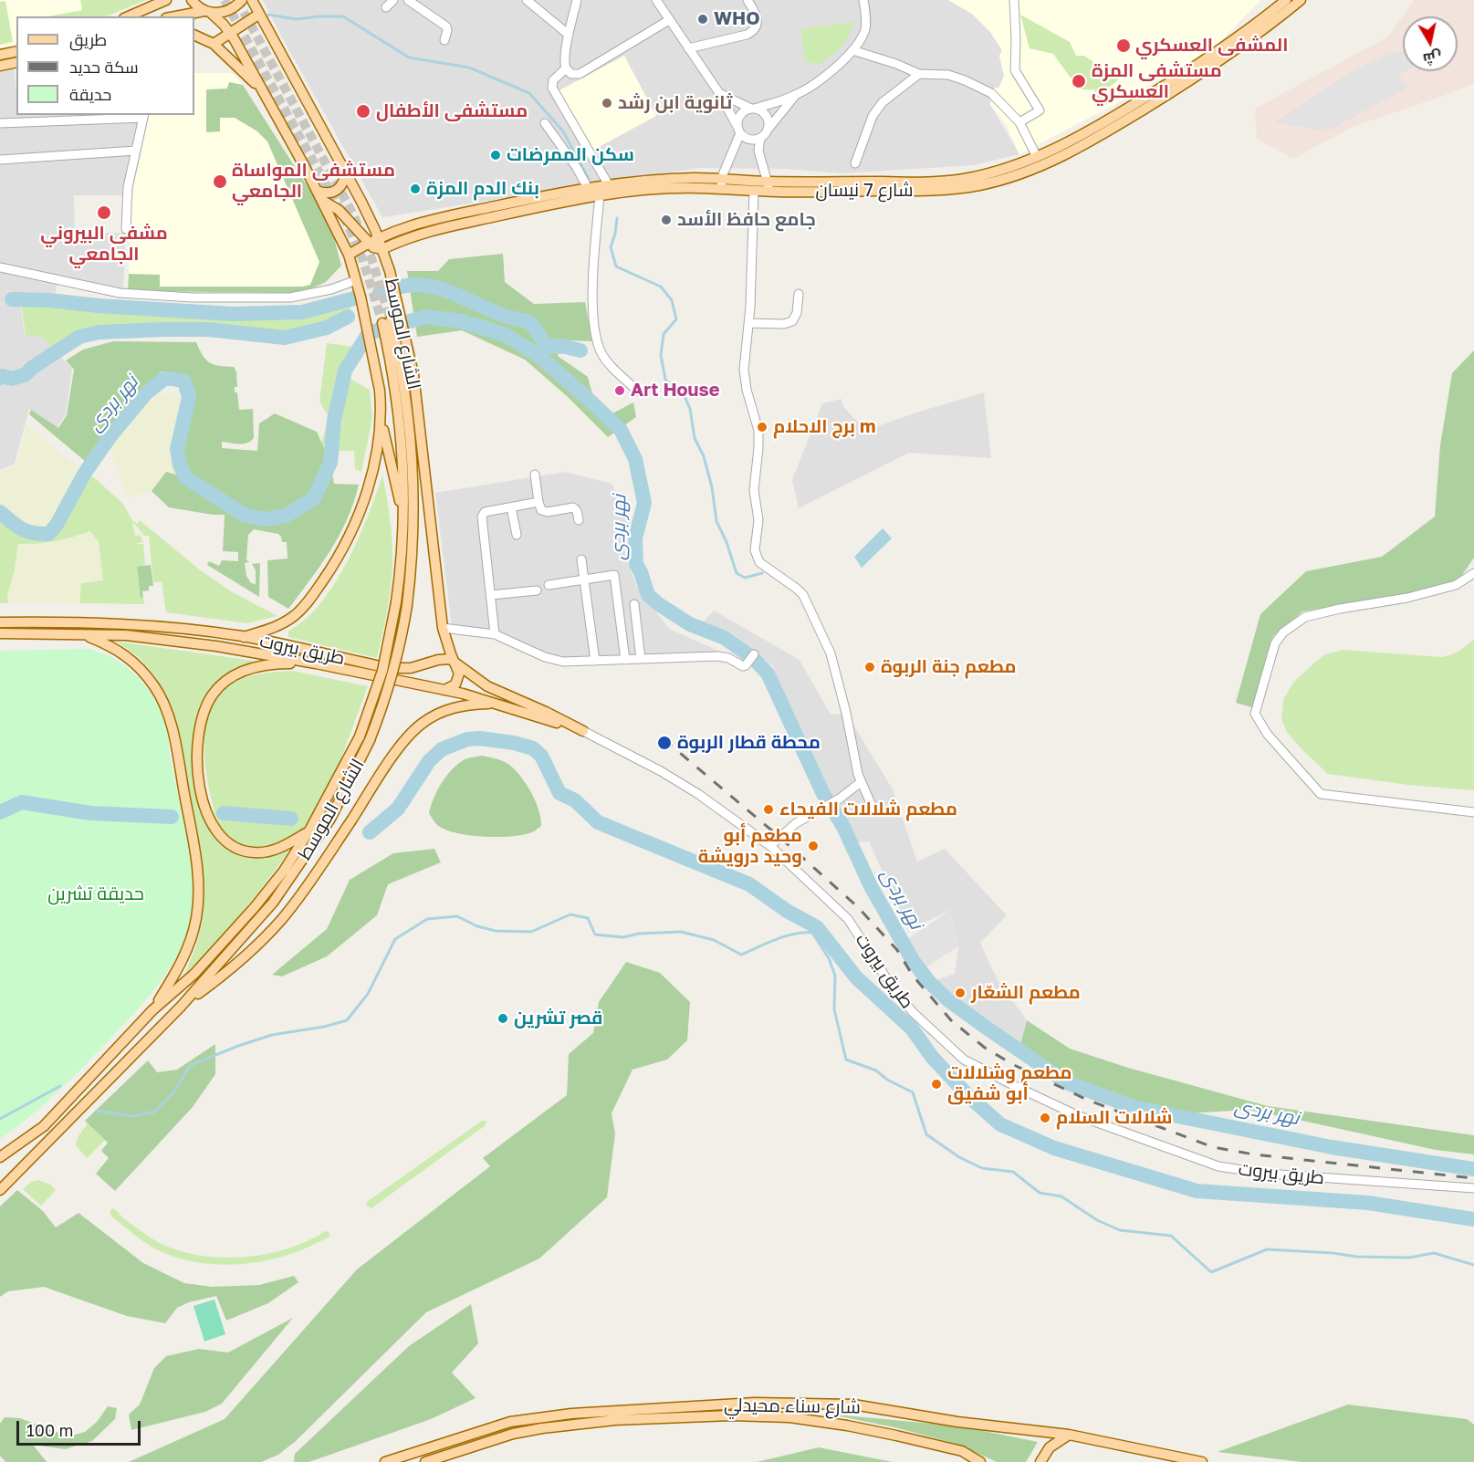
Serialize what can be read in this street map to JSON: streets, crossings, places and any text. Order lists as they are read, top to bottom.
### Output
{
  "streets": {
    "main road": [
      "شارع 7 نيسان",
      "الشارع الموسط",
      "طريق بيروت",
      "شارع سناء محيدلي"
    ]
  },
  "crossings": [
    ["شارع 7 نيسان", "الشارع الموسط"],
    ["الشارع الموسط", "طريق بيروت"]
  ],
  "water": ["نهر بردى"],
  "parks": ["حديقة تشرين"],
  "places": [
    "WHO",
    "المشفى العسكري",
    "مستشفى المزة العسكري",
    "ثانوية ابن رشد",
    "مستشفى الأطفال",
    "سكن الممرضات",
    "مستشفى المواساة الجامعي",
    "بنك الدم المزة",
    "مشفى البيروني الجامعي",
    "جامع حافظ الأسد",
    "Art House",
    "برج الاحلام m",
    "مطعم جنة الربوة",
    "محطة قطار الربوة",
    "مطعم شلالات الفيحاء",
    "مطعم أبو وحيد درويشة",
    "مطعم الشعّار",
    "قصر تشرين",
    "مطعم وشلالات أبو شفيق",
    "شلالات السلام"
  ],
  "legend": ["طريق", "سكة حديد", "حديقة"],
  "scale_bar": "100 m",
  "north": "bottom"
}
